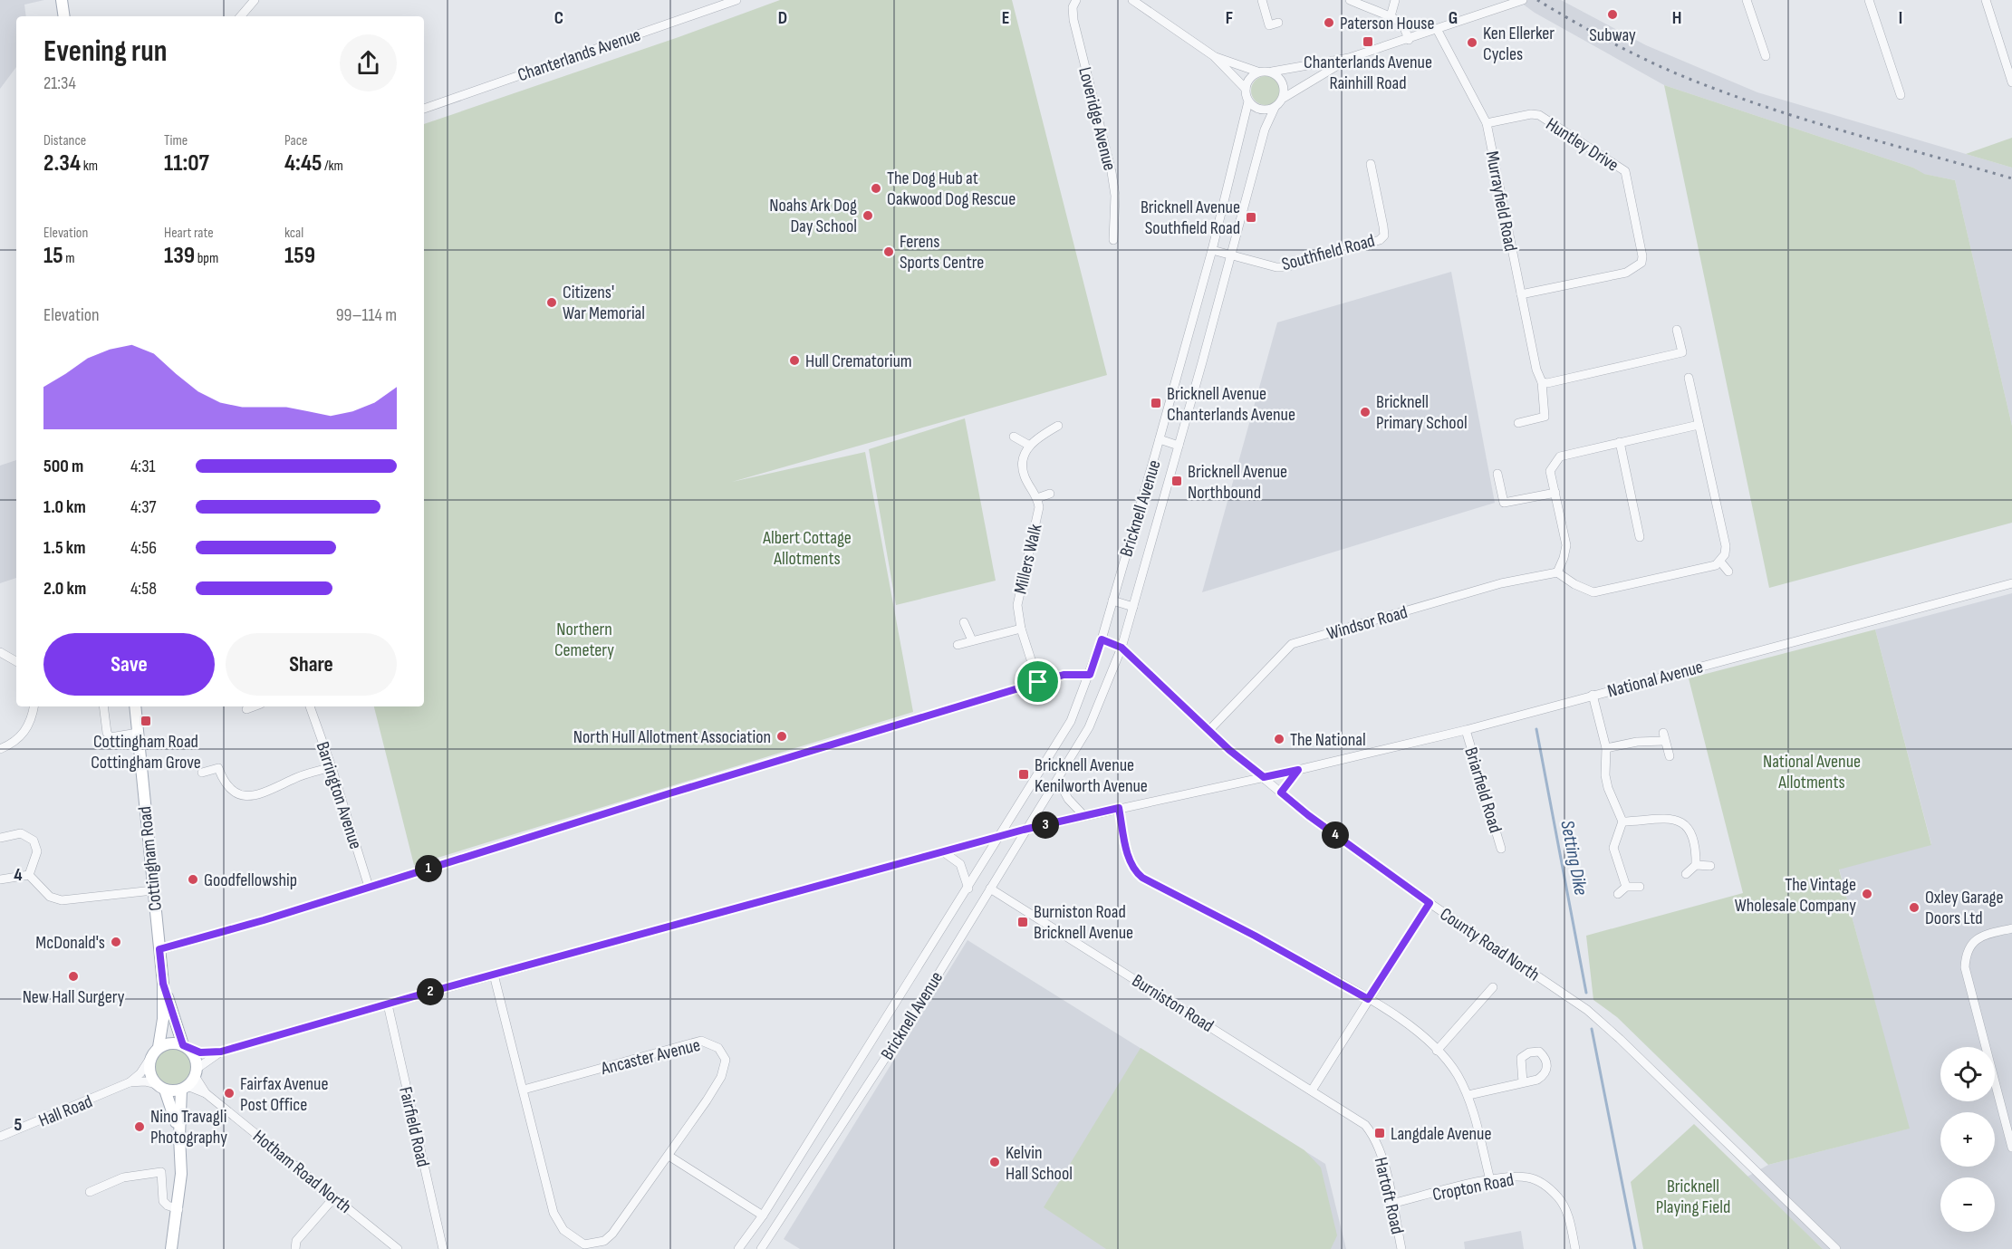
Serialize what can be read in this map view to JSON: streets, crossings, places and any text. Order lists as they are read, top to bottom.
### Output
{
  "streets": {
    "main road": ["Cottingham Road"],
    "street": [
      "Chanterlands Avenue",
      "Loveridge Avenue",
      "Huntley Drive",
      "Murrayfield Road",
      "Southfield Road",
      "Bricknell Avenue",
      "Millers Walk",
      "Windsor Road",
      "National Avenue",
      "Briarfield Road",
      "Barrington Avenue",
      "County Road North",
      "Burniston Road",
      "Ancaster Avenue",
      "Hall Road",
      "Fairfield Road",
      "Hotham Road North",
      "Cropton Road",
      "Hartoft Road"
    ]
  },
  "crossings": [
    ["Huntley Drive", "Murrayfield Road"],
    ["Southfield Road", "Bricknell Avenue"],
    ["Bricknell Avenue", "National Avenue"],
    ["Bricknell Avenue", "County Road North"],
    ["Bricknell Avenue", "Burniston Road"],
    ["Windsor Road", "County Road North"],
    ["National Avenue", "Briarfield Road"],
    ["National Avenue", "County Road North"],
    ["National Avenue", "Ancaster Avenue"],
    ["National Avenue", "Fairfield Road"],
    ["Cottingham Road", "Hall Road"],
    ["Cottingham Road", "Hotham Road North"],
    ["Burniston Road", "Hartoft Road"],
    ["Hall Road", "Hotham Road North"],
    ["Cropton Road", "Hartoft Road"]
  ],
  "water": ["Setting Dike"],
  "parks": [
    "Albert Cottage Allotments",
    "Northern Cemetery",
    "National Avenue Allotments",
    "Bricknell Playing Field"
  ],
  "places": {
    "other": [
      "Subway",
      "Paterson House",
      "Ken Ellerker Cycles",
      "The Dog Hub at Oakwood Dog Rescue",
      "Noahs Ark Dog Day School",
      "Ferens Sports Centre",
      "Citizens' War Memorial",
      "Hull Crematorium",
      "Bricknell Primary School",
      "North Hull Allotment Association",
      "The National",
      "Goodfellowship",
      "The Vintage Wholesale Company",
      "Oxley Garage Doors Ltd",
      "McDonald's",
      "New Hall Surgery",
      "Fairfax Avenue Post Office",
      "Nino Travagli Photography",
      "Kelvin Hall School"
    ],
    "transit": [
      "Chanterlands Avenue Rainhill Road",
      "Bricknell Avenue Southfield Road",
      "Bricknell Avenue Chanterlands Avenue",
      "Bricknell Avenue Northbound",
      "Cottingham Road Cottingham Grove",
      "Bricknell Avenue Kenilworth Avenue",
      "Burniston Road Bricknell Avenue",
      "Langdale Avenue"
    ]
  },
  "page": {
    "heading": ["Evening run", "21:34"],
    "stats": [
      ["Distance", "2.34 km"],
      ["Time", "11:07"],
      ["Pace", "4:45 /km"],
      ["Elevation", "15 m"],
      ["Heart rate", "139 bpm"],
      ["kcal", "159"]
    ],
    "chart": ["Elevation", "99–114 m"],
    "list": [
      {
        "name": "500 m",
        "note": "4:31"
      },
      {
        "name": "1.0 km",
        "note": "4:37"
      },
      {
        "name": "1.5 km",
        "note": "4:56"
      },
      {
        "name": "2.0 km",
        "note": "4:58"
      }
    ],
    "buttons": ["Save", "Share"],
    "pins": [
      "3",
      "4",
      "1",
      "2"
    ],
    "map_buttons": ["+", "−"]
  },
  "grid": {
    "columns": [
      "C",
      "D",
      "E",
      "F",
      "G",
      "H",
      "I"
    ],
    "rows": ["4", "5"]
  }
}
